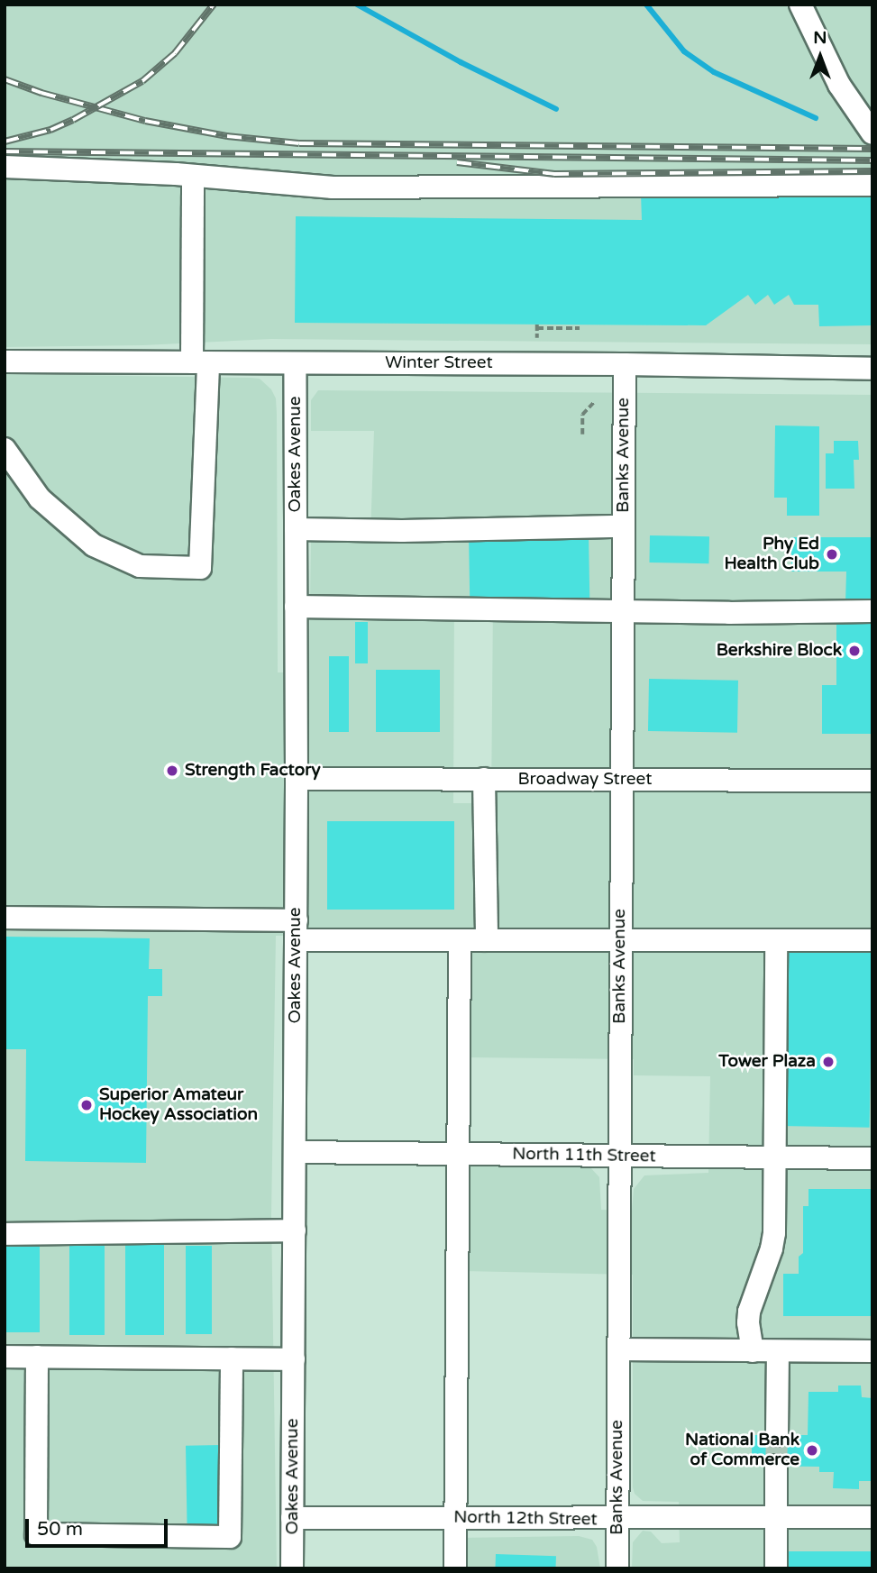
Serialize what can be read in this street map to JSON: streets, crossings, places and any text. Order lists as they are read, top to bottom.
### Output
{
  "streets": {
    "street": [
      "Winter Street",
      "Oakes Avenue",
      "Banks Avenue",
      "Broadway Street",
      "North 11th Street",
      "North 12th Street"
    ]
  },
  "crossings": [
    ["Winter Street", "Oakes Avenue"],
    ["Winter Street", "Banks Avenue"],
    ["Oakes Avenue", "Broadway Street"],
    ["Oakes Avenue", "North 11th Street"],
    ["Oakes Avenue", "North 12th Street"],
    ["Banks Avenue", "Broadway Street"],
    ["Banks Avenue", "North 11th Street"],
    ["Banks Avenue", "North 12th Street"]
  ],
  "places": [
    "Phy Ed Health Club",
    "Berkshire Block",
    "Strength Factory",
    "Tower Plaza",
    "Superior Amateur Hockey Association",
    "National Bank of Commerce"
  ],
  "scale_bar": "50 m",
  "north": "top"
}
